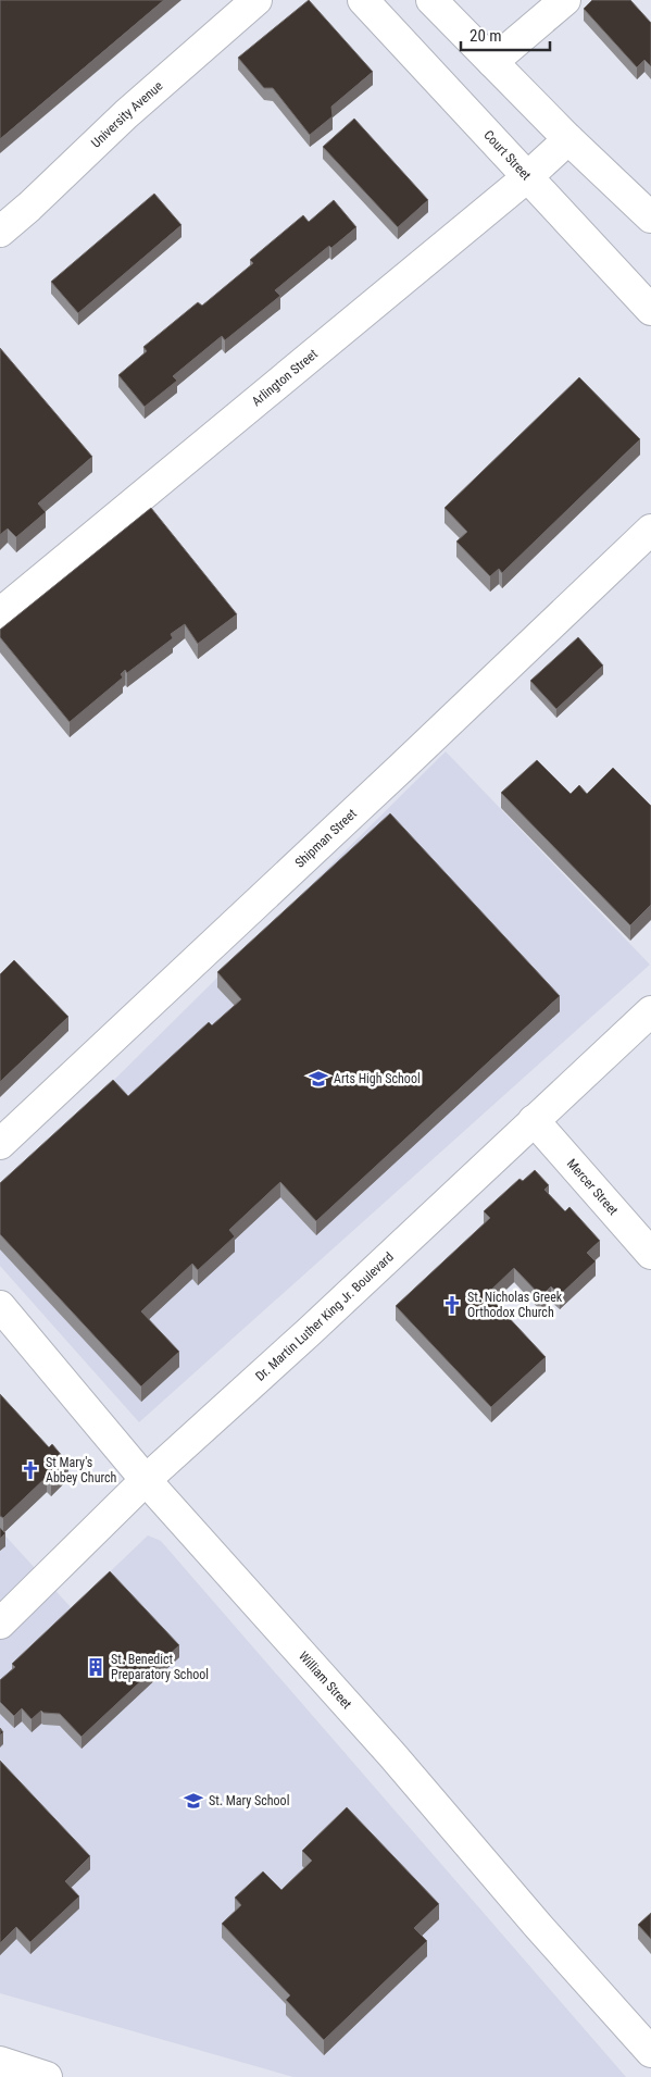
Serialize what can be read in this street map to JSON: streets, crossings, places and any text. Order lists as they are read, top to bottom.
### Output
{
  "streets": {
    "street": [
      "University Avenue",
      "Court Street",
      "Arlington Street",
      "Shipman Street",
      "Mercer Street",
      "Dr. Martin Luther King Jr. Boulevard",
      "William Street"
    ]
  },
  "crossings": [
    ["Court Street", "Arlington Street"],
    ["Mercer Street", "Dr. Martin Luther King Jr. Boulevard"],
    ["Dr. Martin Luther King Jr. Boulevard", "William Street"]
  ],
  "places": {
    "school or university": ["Arts High School", "St. Mary School"],
    "church": ["St. Nicholas Greek Orthodox Church", "St Mary's Abbey Church"],
    "building": ["St. Benedict Preparatory School"]
  },
  "scale_bar": "20 m"
}
